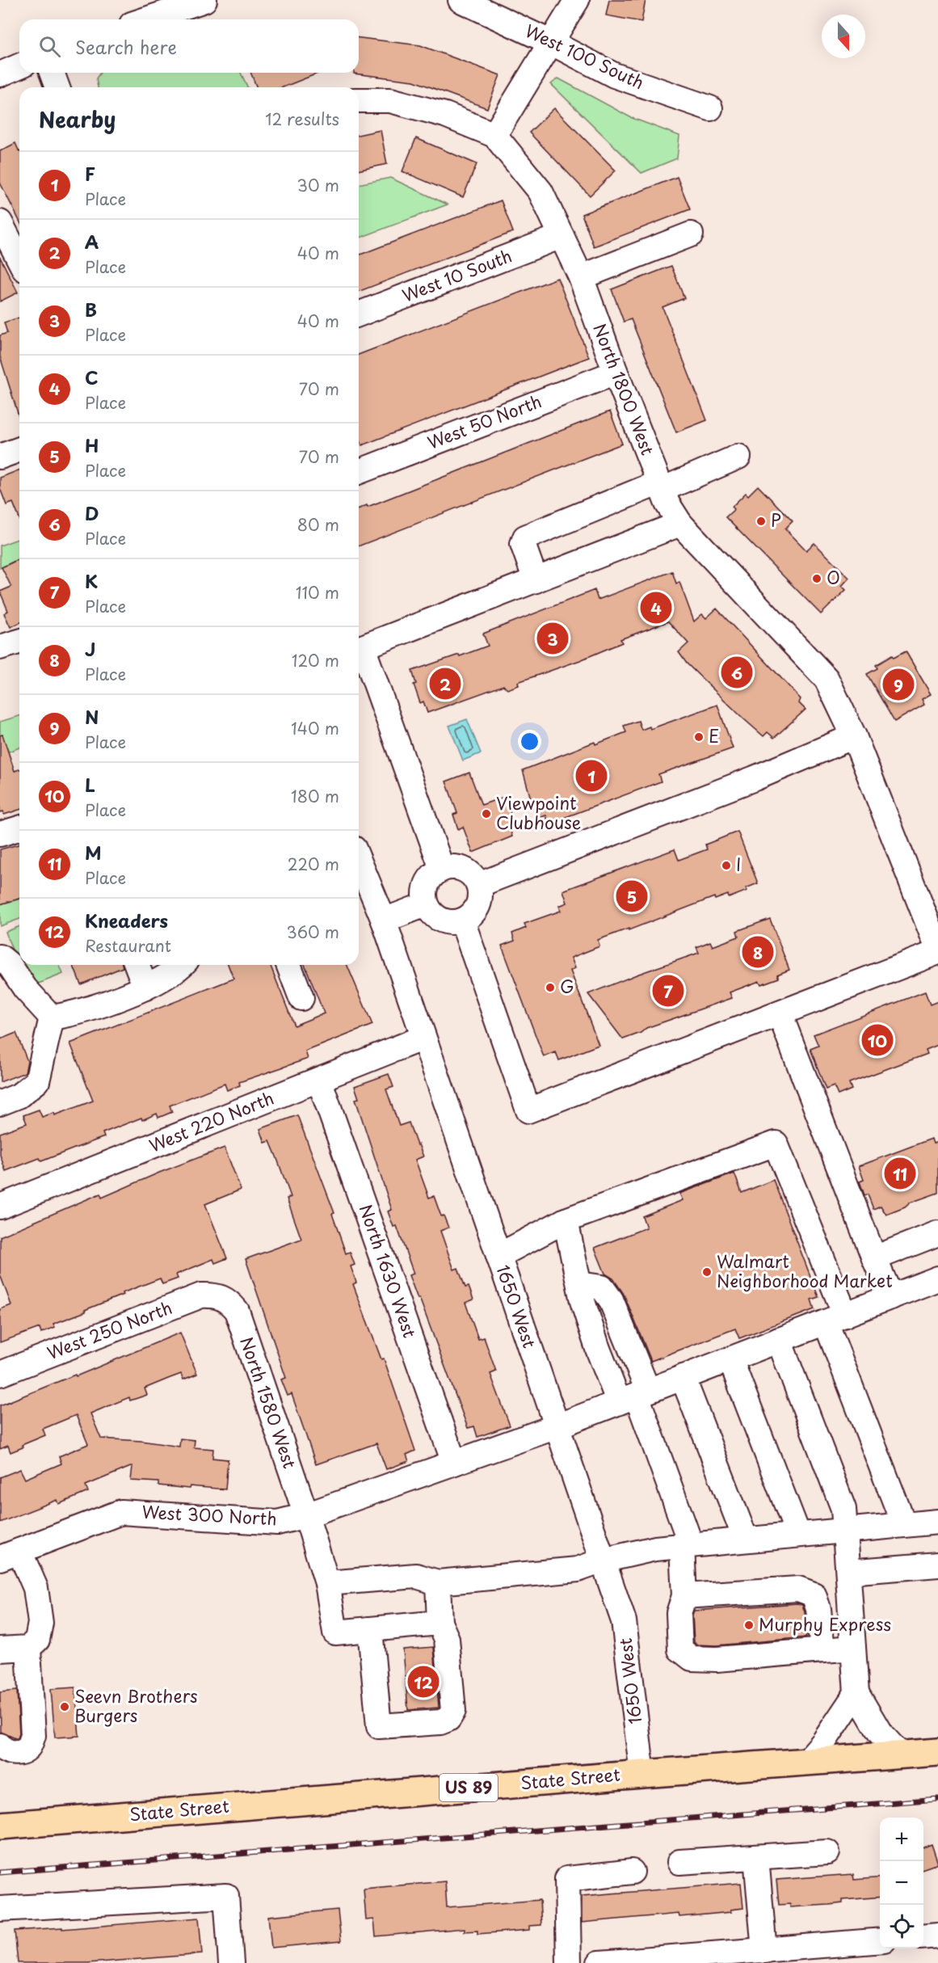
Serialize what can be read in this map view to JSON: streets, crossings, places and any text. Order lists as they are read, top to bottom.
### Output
{
  "streets": {
    "main road": ["State Street", "US 89"],
    "street": [
      "West 100 South",
      "West 10 South",
      "North 1800 West",
      "West 50 North",
      "West 220 North",
      "North 1630 West",
      "1650 West",
      "West 250 North",
      "North 1580 West",
      "West 300 North"
    ]
  },
  "crossings": [
    ["West 10 South", "North 1800 West"],
    ["North 1800 West", "West 50 North"],
    ["West 220 North", "North 1630 West"],
    ["West 220 North", "1650 West"],
    ["North 1630 West", "West 300 North"],
    ["1650 West", "West 300 North"],
    ["1650 West", "State Street"],
    ["West 250 North", "North 1580 West"],
    ["North 1580 West", "West 300 North"]
  ],
  "places": [
    "P",
    "O",
    "E",
    "Viewpoint Clubhouse",
    "I",
    "G",
    "Walmart Neighborhood Market",
    "Murphy Express",
    "Seevn Brothers Burgers"
  ],
  "north": "bottom",
  "page": {
    "search": "Search here",
    "heading": ["Nearby", "12 results"],
    "list": [
      {
        "mark": "1",
        "name": "F",
        "note": "Place",
        "value": "30 m"
      },
      {
        "mark": "2",
        "name": "A",
        "note": "Place",
        "value": "40 m"
      },
      {
        "mark": "3",
        "name": "B",
        "note": "Place",
        "value": "40 m"
      },
      {
        "mark": "4",
        "name": "C",
        "note": "Place",
        "value": "70 m"
      },
      {
        "mark": "5",
        "name": "H",
        "note": "Place",
        "value": "70 m"
      },
      {
        "mark": "6",
        "name": "D",
        "note": "Place",
        "value": "80 m"
      },
      {
        "mark": "7",
        "name": "K",
        "note": "Place",
        "value": "110 m"
      },
      {
        "mark": "8",
        "name": "J",
        "note": "Place",
        "value": "120 m"
      },
      {
        "mark": "9",
        "name": "N",
        "note": "Place",
        "value": "140 m"
      },
      {
        "mark": "10",
        "name": "L",
        "note": "Place",
        "value": "180 m"
      },
      {
        "mark": "11",
        "name": "M",
        "note": "Place",
        "value": "220 m"
      },
      {
        "mark": "12",
        "name": "Kneaders",
        "note": "Restaurant",
        "value": "360 m"
      }
    ],
    "pins": [
      "4",
      "3",
      "6",
      "2",
      "9",
      "1",
      "5",
      "8",
      "7",
      "10",
      "11",
      "12"
    ],
    "map_buttons": ["+", "−"]
  }
}
